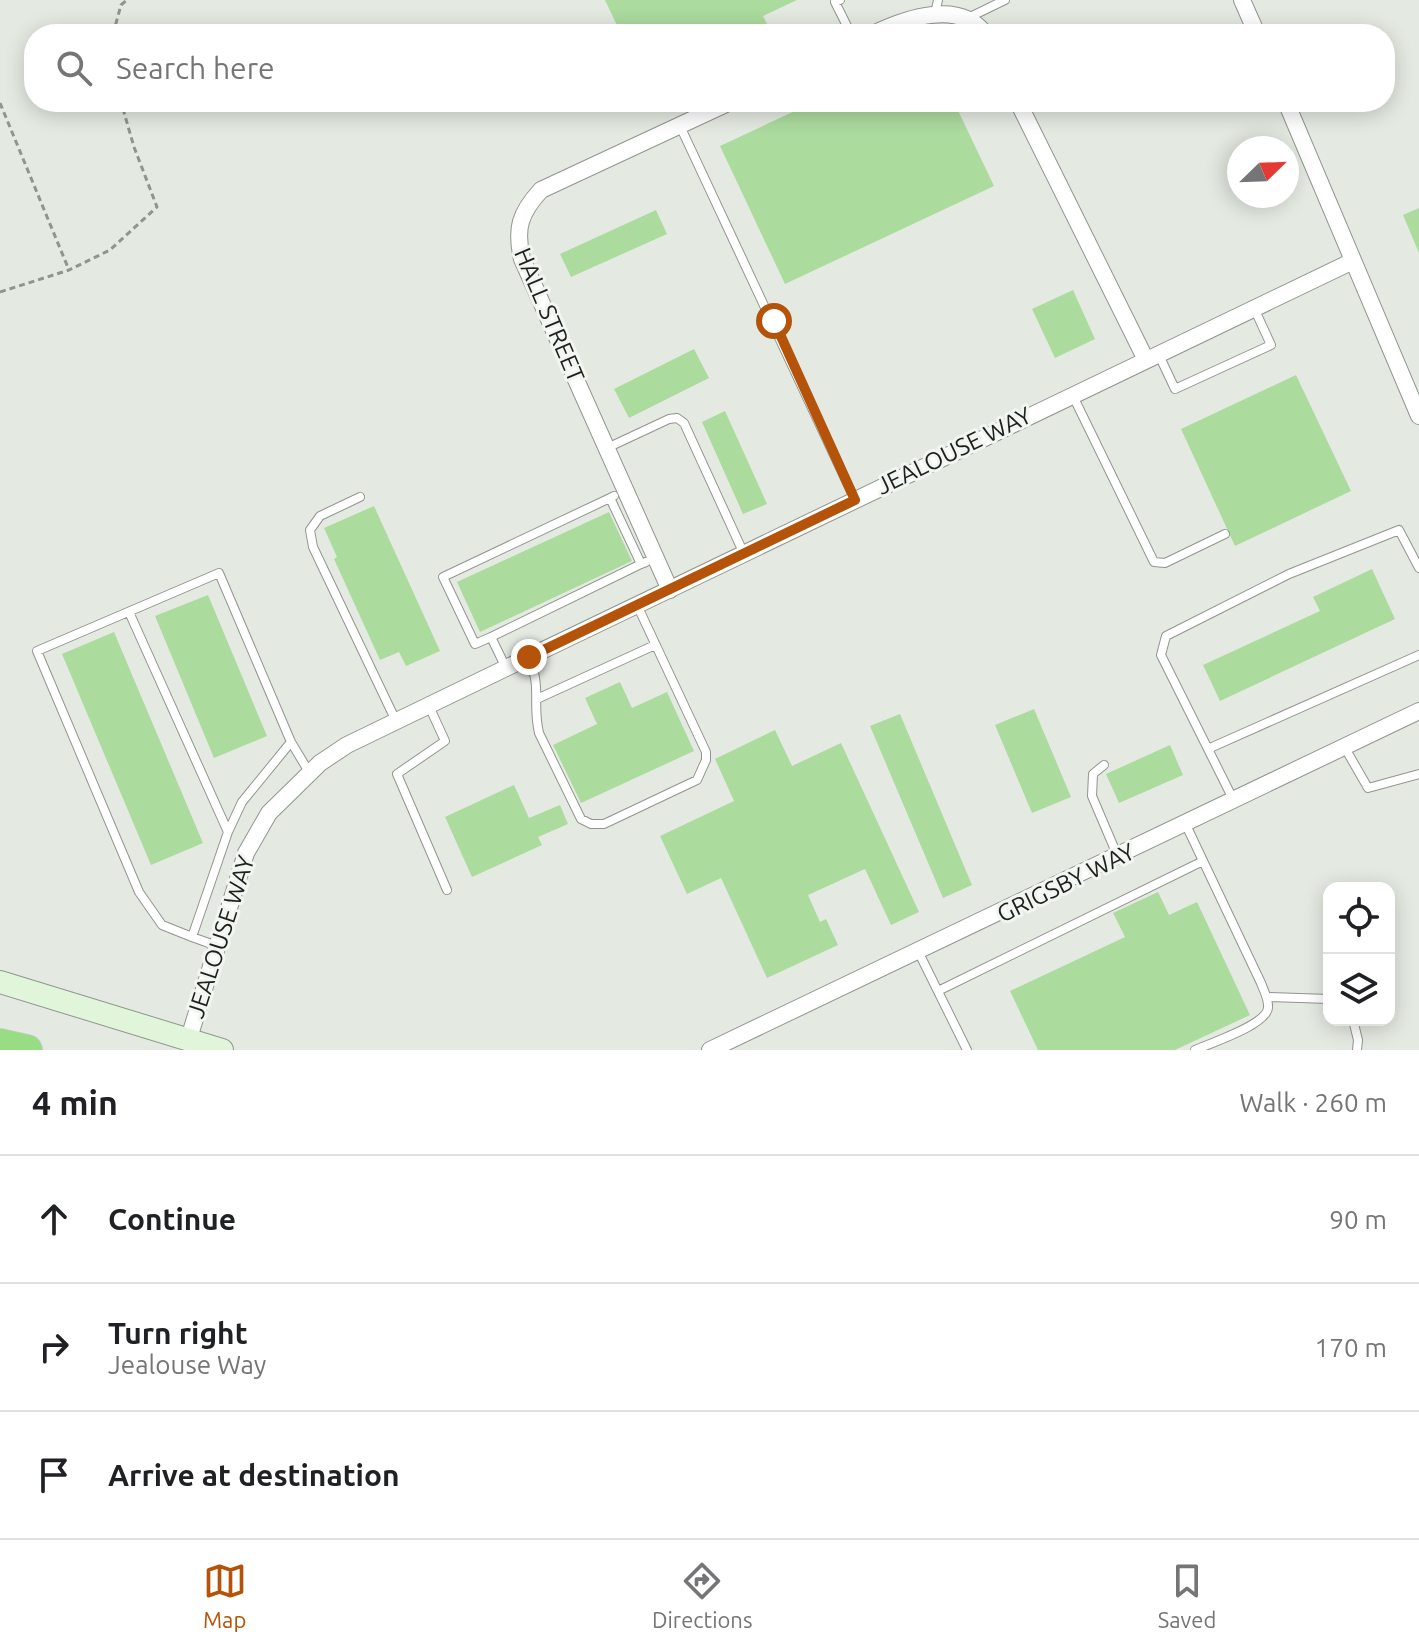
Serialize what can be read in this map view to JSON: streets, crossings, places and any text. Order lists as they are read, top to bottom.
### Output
{
  "streets": {
    "street": ["HALL STREET", "JEALOUSE WAY", "GRIGSBY WAY"]
  },
  "crossings": [
    ["HALL STREET", "JEALOUSE WAY"]
  ],
  "north": "top right",
  "page": {
    "search": "Search here",
    "heading": ["4 min", "Walk · 260 m"],
    "list": [
      ["Continue", "90 m"],
      ["Turn right", "Jealouse Way", "170 m"],
      "Arrive at destination"
    ],
    "nav": ["Map", "Directions", "Saved"]
  }
}
